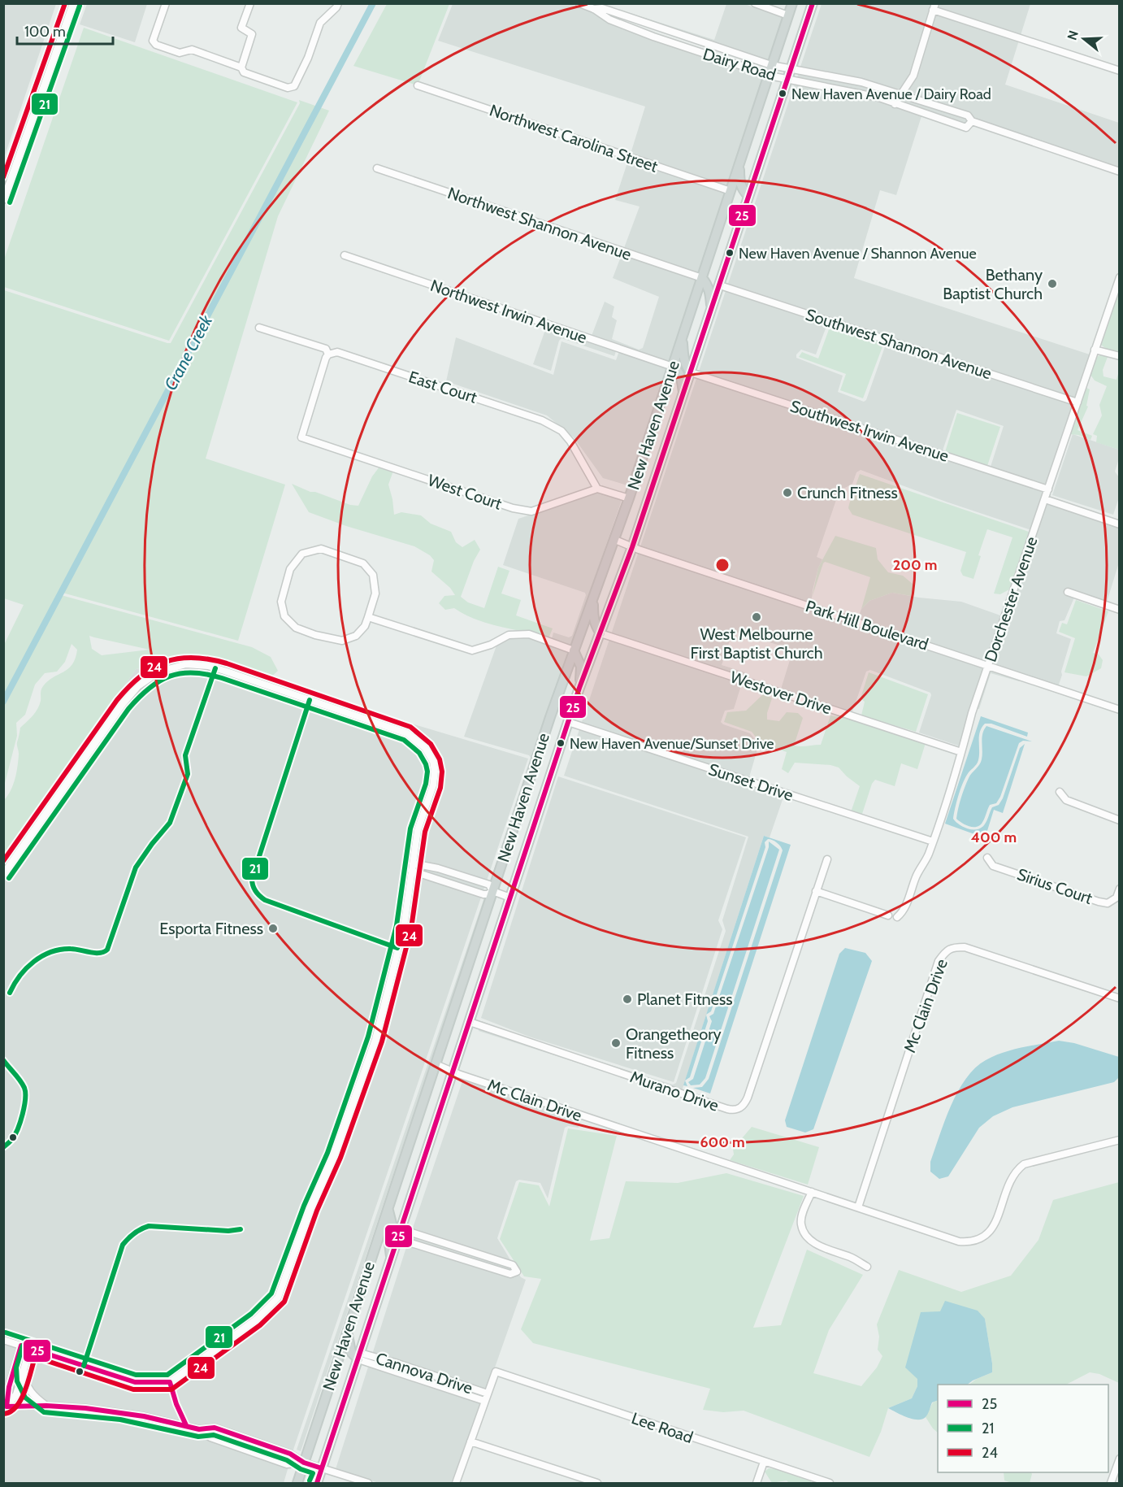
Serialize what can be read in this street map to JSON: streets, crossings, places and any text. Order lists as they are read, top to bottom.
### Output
{
  "streets": {
    "main road": ["New Haven Avenue"],
    "street": [
      "Dairy Road",
      "Northwest Carolina Street",
      "Northwest Shannon Avenue",
      "Northwest Irwin Avenue",
      "Southwest Shannon Avenue",
      "East Court",
      "Southwest Irwin Avenue",
      "West Court",
      "Dorchester Avenue",
      "Park Hill Boulevard",
      "Westover Drive",
      "Sunset Drive",
      "Sirius Court",
      "Mc Clain Drive",
      "Murano Drive",
      "Cannova Drive",
      "Lee Road"
    ]
  },
  "crossings": [
    ["Dairy Road", "New Haven Avenue"],
    ["Northwest Carolina Street", "New Haven Avenue"],
    ["Northwest Shannon Avenue", "New Haven Avenue"],
    ["Northwest Irwin Avenue", "New Haven Avenue"],
    ["Southwest Shannon Avenue", "New Haven Avenue"],
    ["Southwest Shannon Avenue", "Dorchester Avenue"],
    ["East Court", "West Court"],
    ["New Haven Avenue", "Southwest Irwin Avenue"],
    ["New Haven Avenue", "Park Hill Boulevard"],
    ["New Haven Avenue", "Westover Drive"],
    ["New Haven Avenue", "Sunset Drive"],
    ["New Haven Avenue", "Mc Clain Drive"],
    ["New Haven Avenue", "Murano Drive"],
    ["New Haven Avenue", "Cannova Drive"],
    ["Southwest Irwin Avenue", "Dorchester Avenue"],
    ["Dorchester Avenue", "Park Hill Boulevard"],
    ["Dorchester Avenue", "Westover Drive"],
    ["Dorchester Avenue", "Sunset Drive"],
    ["Cannova Drive", "Lee Road"]
  ],
  "water": ["Crane Creek"],
  "places": [
    "New Haven Avenue / Dairy Road",
    "New Haven Avenue / Shannon Avenue",
    "Bethany Baptist Church",
    "Crunch Fitness",
    "West Melbourne First Baptist Church",
    "New Haven Avenue/Sunset Drive",
    "Esporta Fitness",
    "Planet Fitness",
    "Orangetheory Fitness"
  ],
  "lines": ["transit line 25", "transit line 24", "transit line 21"],
  "legend": ["25", "21", "24"],
  "scale_bar": "100 m",
  "north": "left",
  "rings": ["200 m", "400 m", "600 m"]
}
